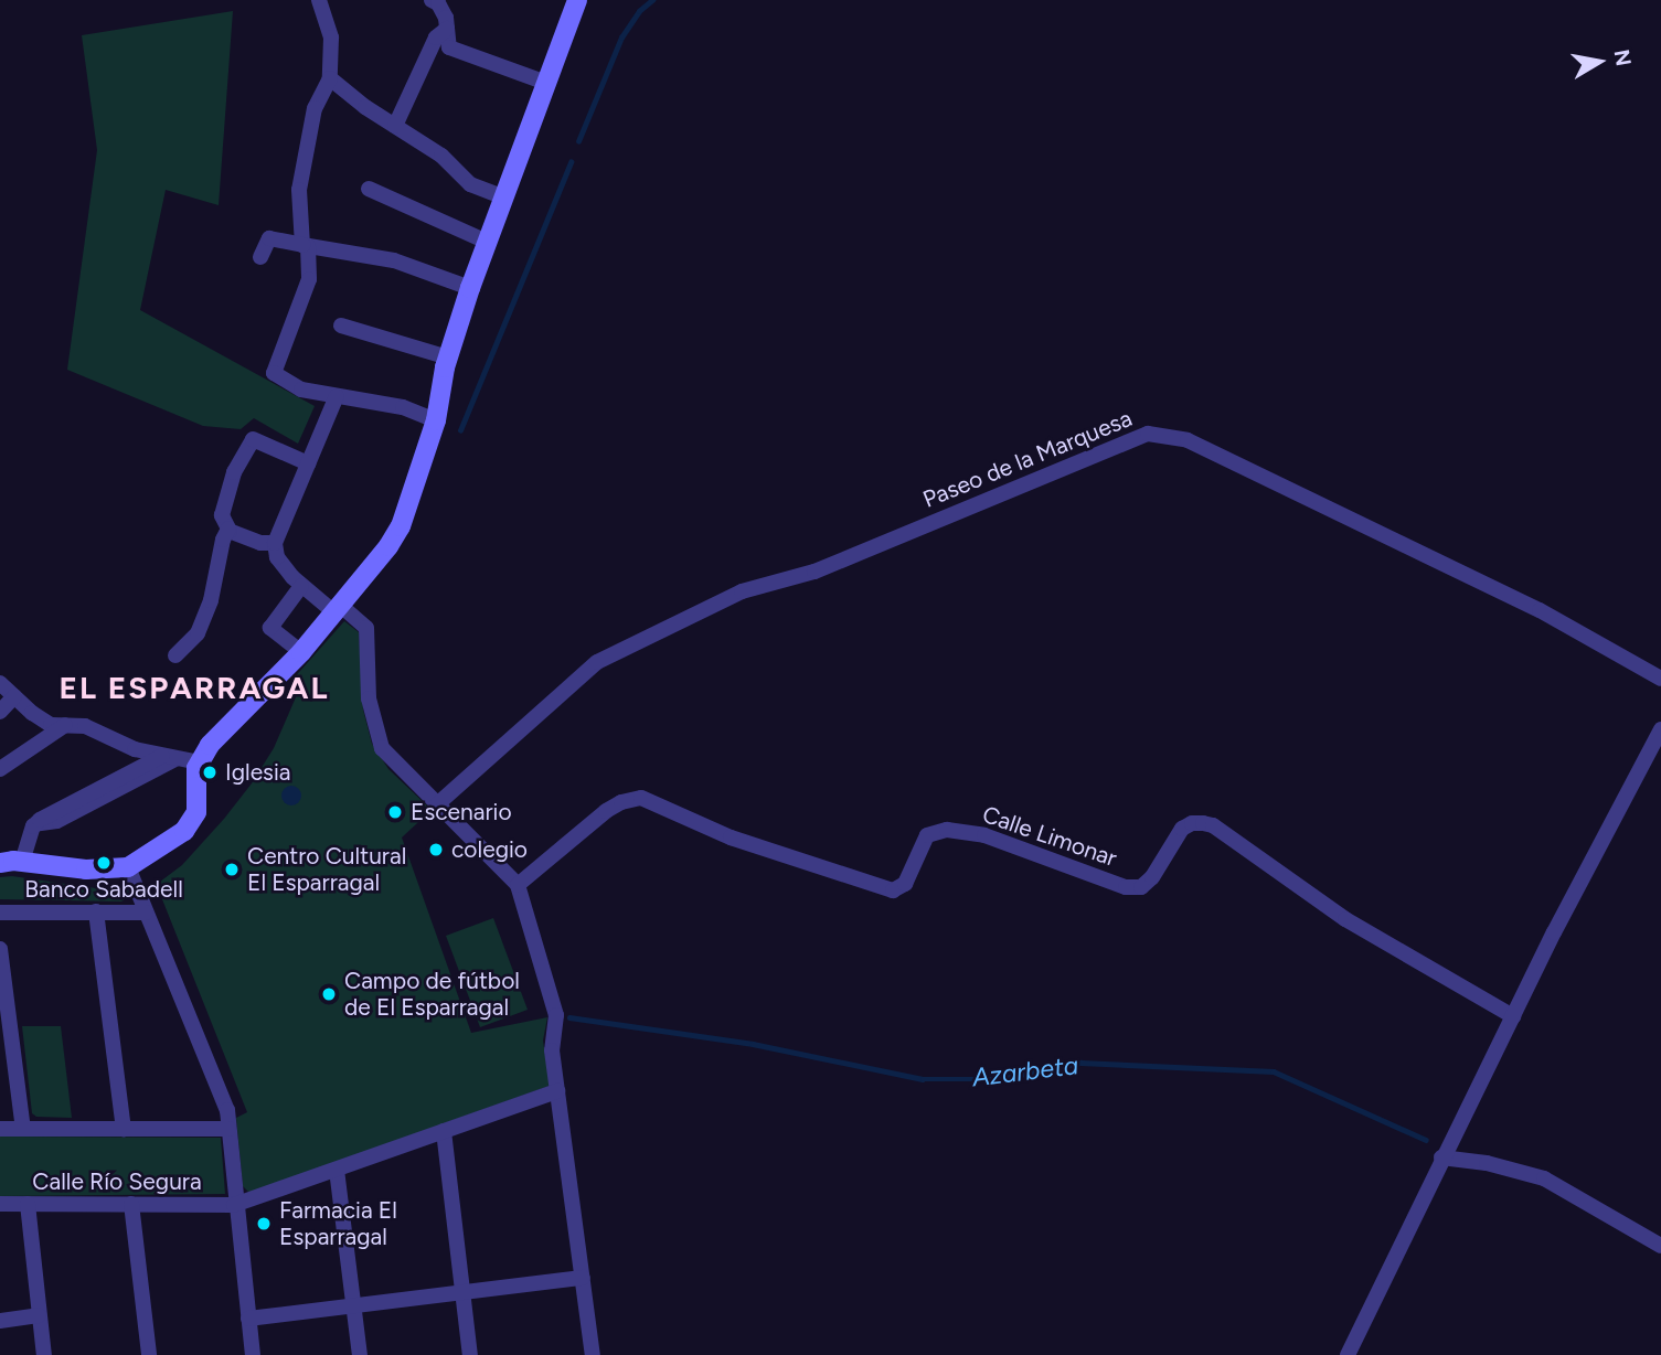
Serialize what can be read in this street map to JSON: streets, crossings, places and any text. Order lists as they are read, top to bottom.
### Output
{
  "streets": {
    "street": ["Paseo de la Marquesa", "Calle Limonar", "Calle Río Segura"]
  },
  "districts": ["EL ESPARRAGAL"],
  "water": ["Azarbeta"],
  "places": [
    "Iglesia",
    "Escenario",
    "colegio",
    "Banco Sabadell",
    "Centro Cultural El Esparragal",
    "Campo de fútbol de El Esparragal",
    "Farmacia El Esparragal"
  ],
  "north": "right"
}
